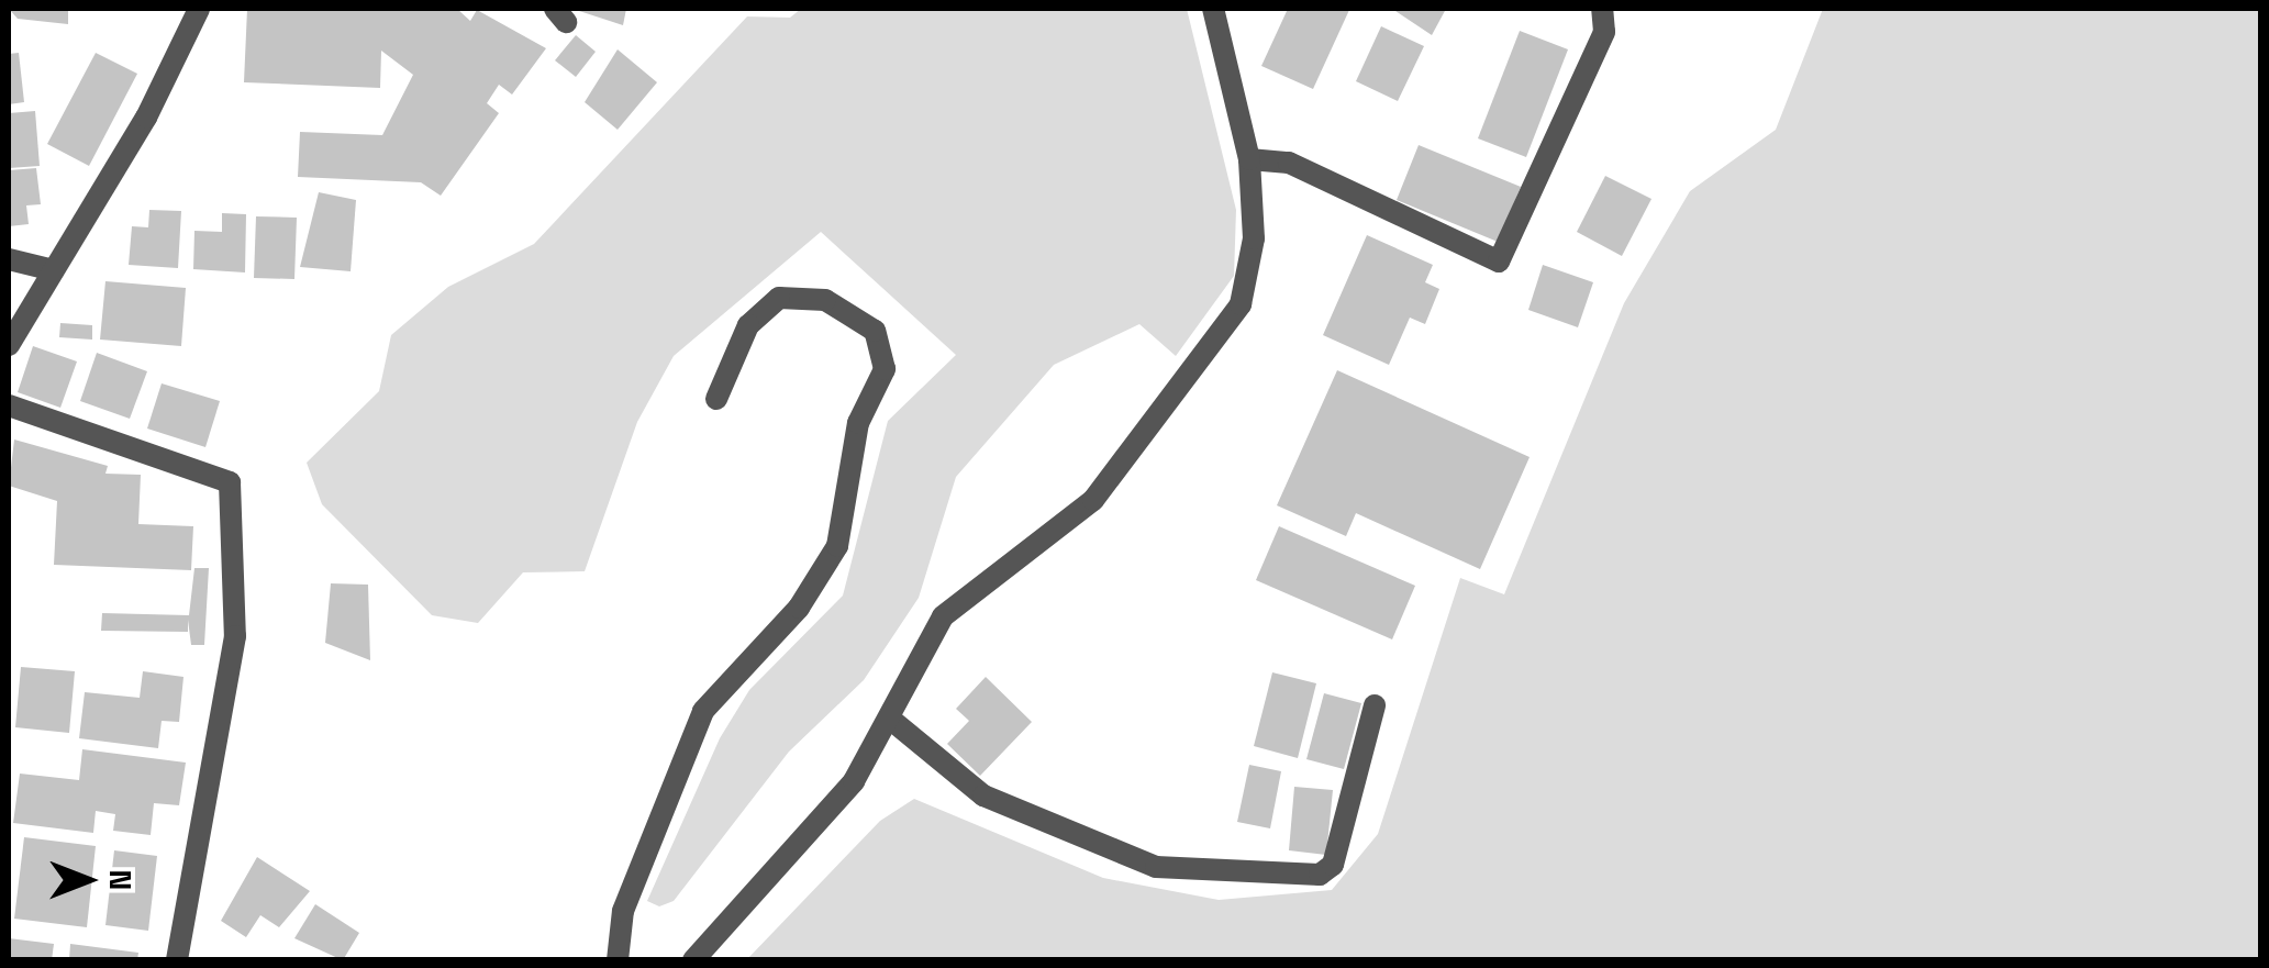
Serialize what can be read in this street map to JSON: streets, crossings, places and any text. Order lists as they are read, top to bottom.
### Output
{
  "north": "right"
}
